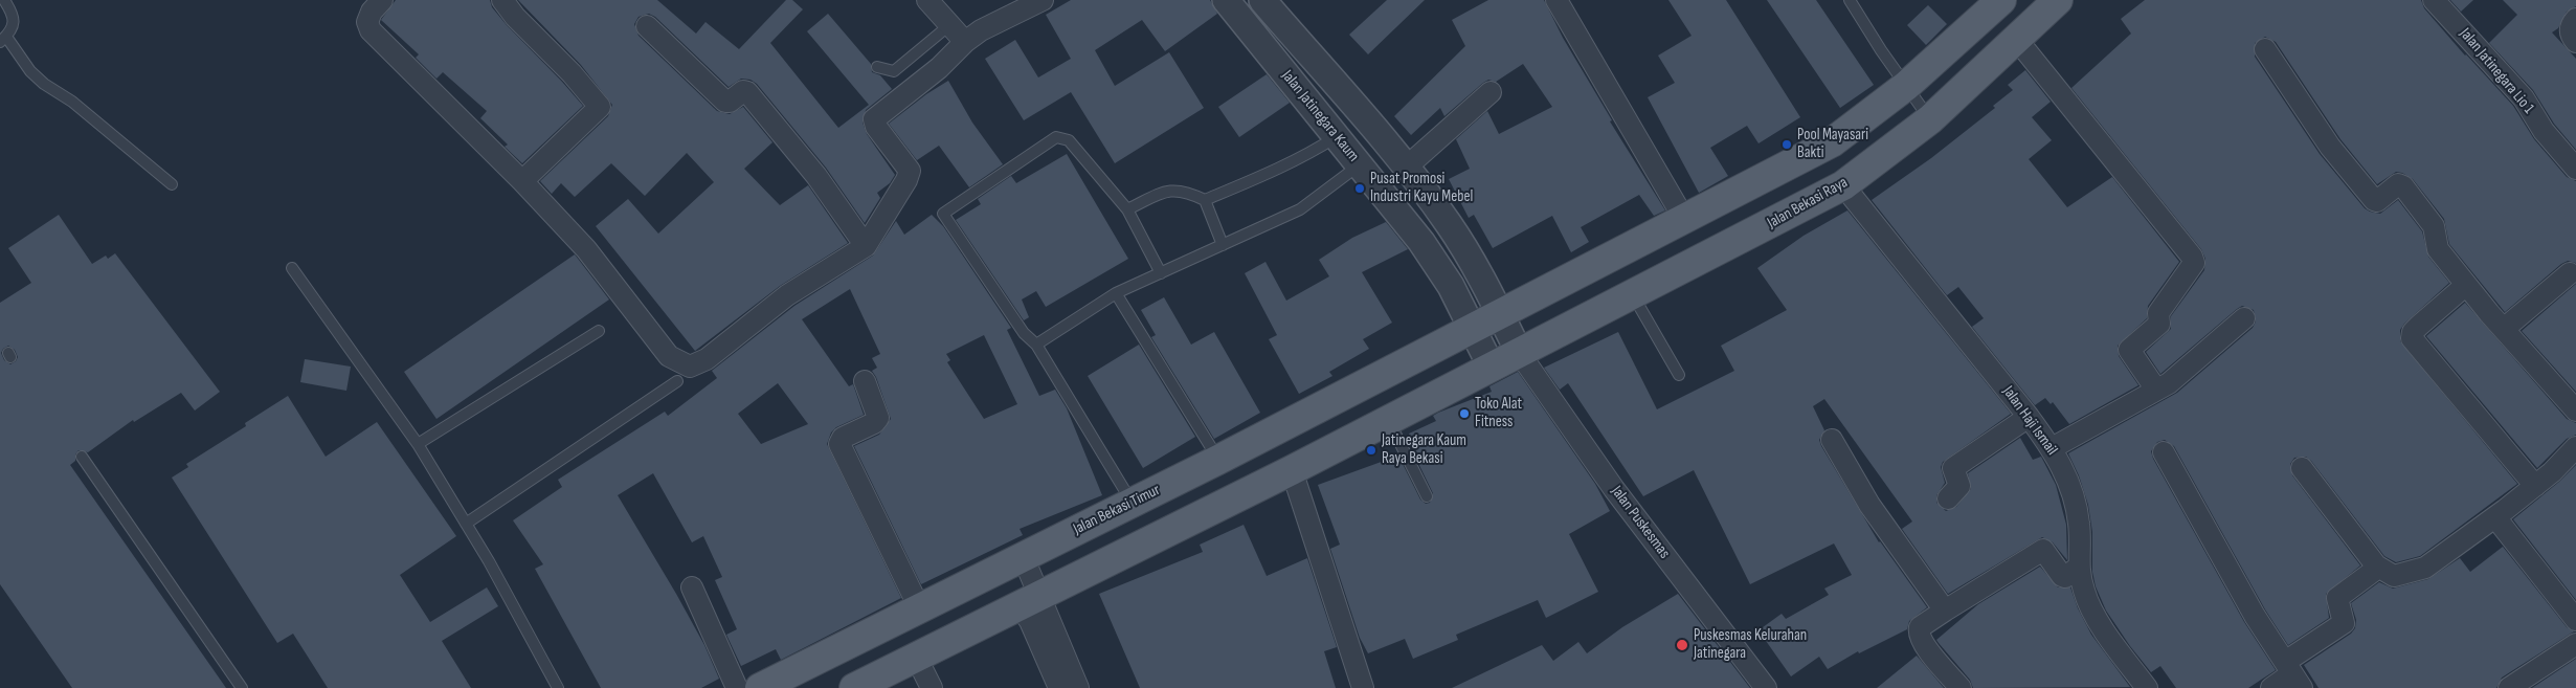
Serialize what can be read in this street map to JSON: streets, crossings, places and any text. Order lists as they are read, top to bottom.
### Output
{
  "streets": {
    "main road": ["Jalan Bekasi Raya", "Jalan Bekasi Timur"],
    "street": [
      "Jalan Jatinegara Lio 1",
      "Jalan Jatinegara Kaum",
      "Jalan Haji Ismail",
      "Jalan Puskesmas"
    ]
  },
  "crossings": [
    ["Jalan Jatinegara Kaum", "Jalan Bekasi Raya"],
    ["Jalan Jatinegara Kaum", "Jalan Bekasi Timur"],
    ["Jalan Jatinegara Kaum", "Jalan Puskesmas"],
    ["Jalan Bekasi Raya", "Jalan Haji Ismail"],
    ["Jalan Bekasi Raya", "Jalan Puskesmas"]
  ],
  "places": [
    "Pool Mayasari Bakti",
    "Pusat Promosi Industri Kayu Mebel",
    "Toko Alat Fitness",
    "Jatinegara Kaum Raya Bekasi",
    "Puskesmas Kelurahan Jatinegara"
  ]
}
